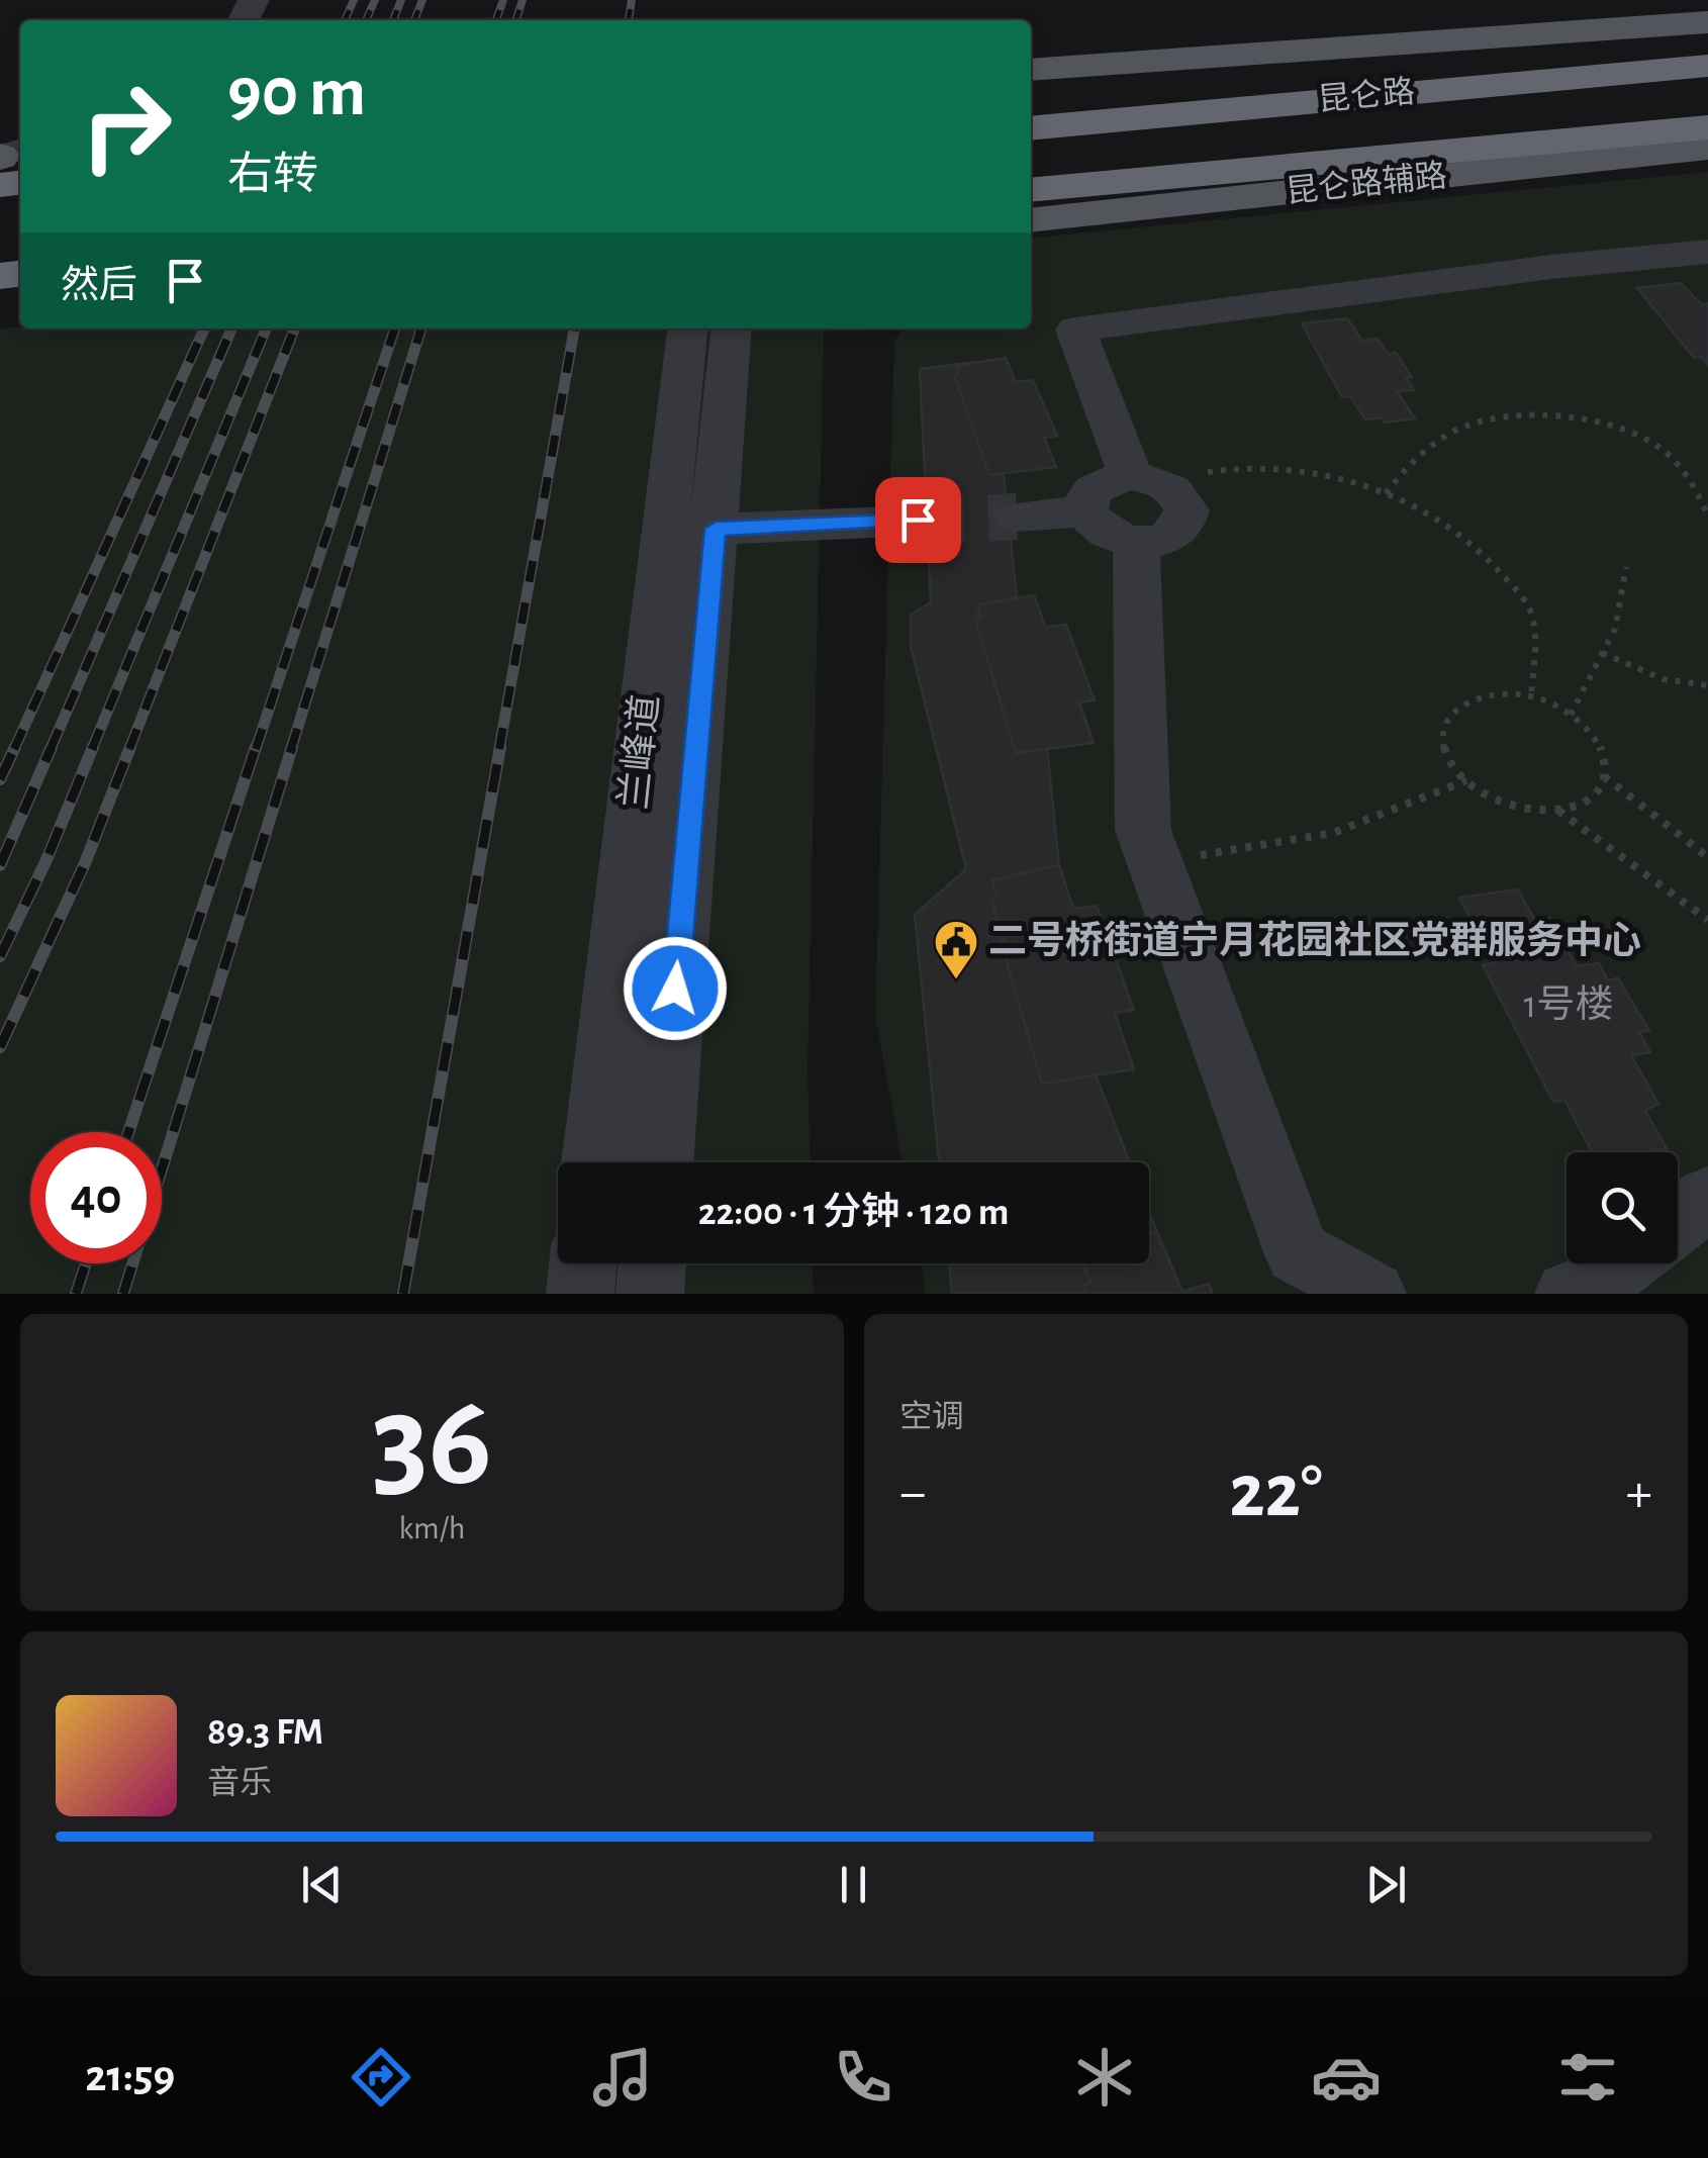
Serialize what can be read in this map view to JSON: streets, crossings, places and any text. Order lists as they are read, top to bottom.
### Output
{
  "streets": {
    "highway": ["昆仑路"],
    "main road": ["昆仑路辅路"],
    "street": ["兰峰道"]
  },
  "places": {
    "public building": ["二号桥街道宁月花园社区党群服务中心"]
  },
  "house_numbers": ["1号楼"],
  "page": {
    "turn": ["90 m", "右转"],
    "then": "然后",
    "limit": "40",
    "trip": "22:00 · 1 分钟 · 120 m",
    "tile": [
      ["36", "km/h"],
      "空调"
    ],
    "heat": ["−", "22°", "+"],
    "song": ["89.3 FM", "音乐"],
    "tabs": "21:59"
  }
}
